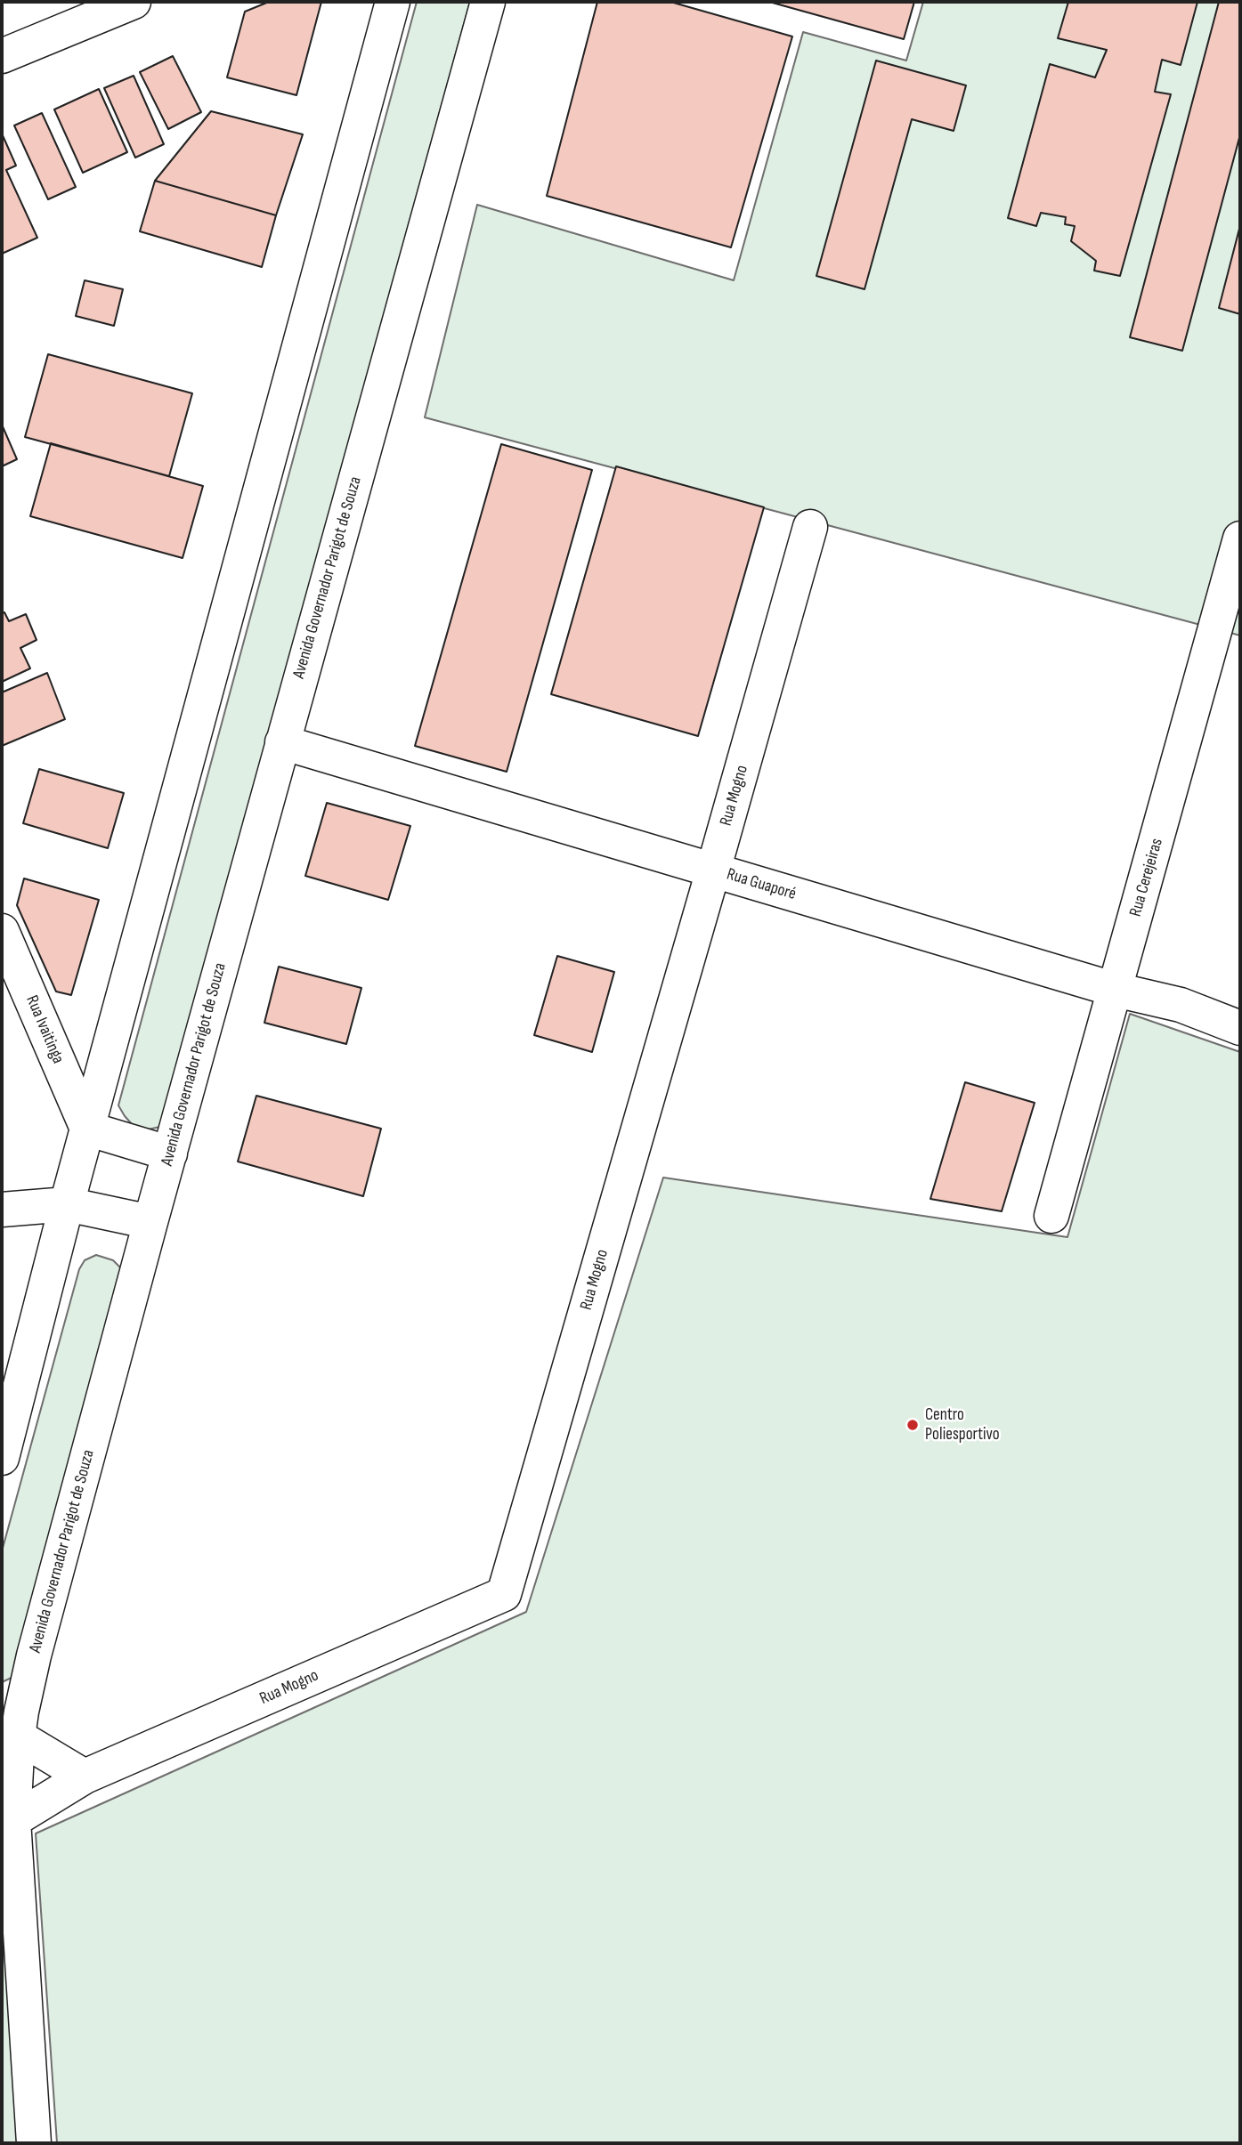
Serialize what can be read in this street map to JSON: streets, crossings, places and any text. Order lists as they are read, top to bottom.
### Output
{
  "streets": {
    "street": [
      "Avenida Governador Parigot de Souza",
      "Rua Mogno",
      "Rua Cerejeiras",
      "Rua Guaporé",
      "Rua Ivaitinga"
    ]
  },
  "crossings": [
    ["Avenida Governador Parigot de Souza", "Rua Mogno"],
    ["Avenida Governador Parigot de Souza", "Rua Guaporé"],
    ["Rua Mogno", "Rua Guaporé"],
    ["Rua Cerejeiras", "Rua Guaporé"]
  ],
  "places": ["Centro Poliesportivo"]
}
